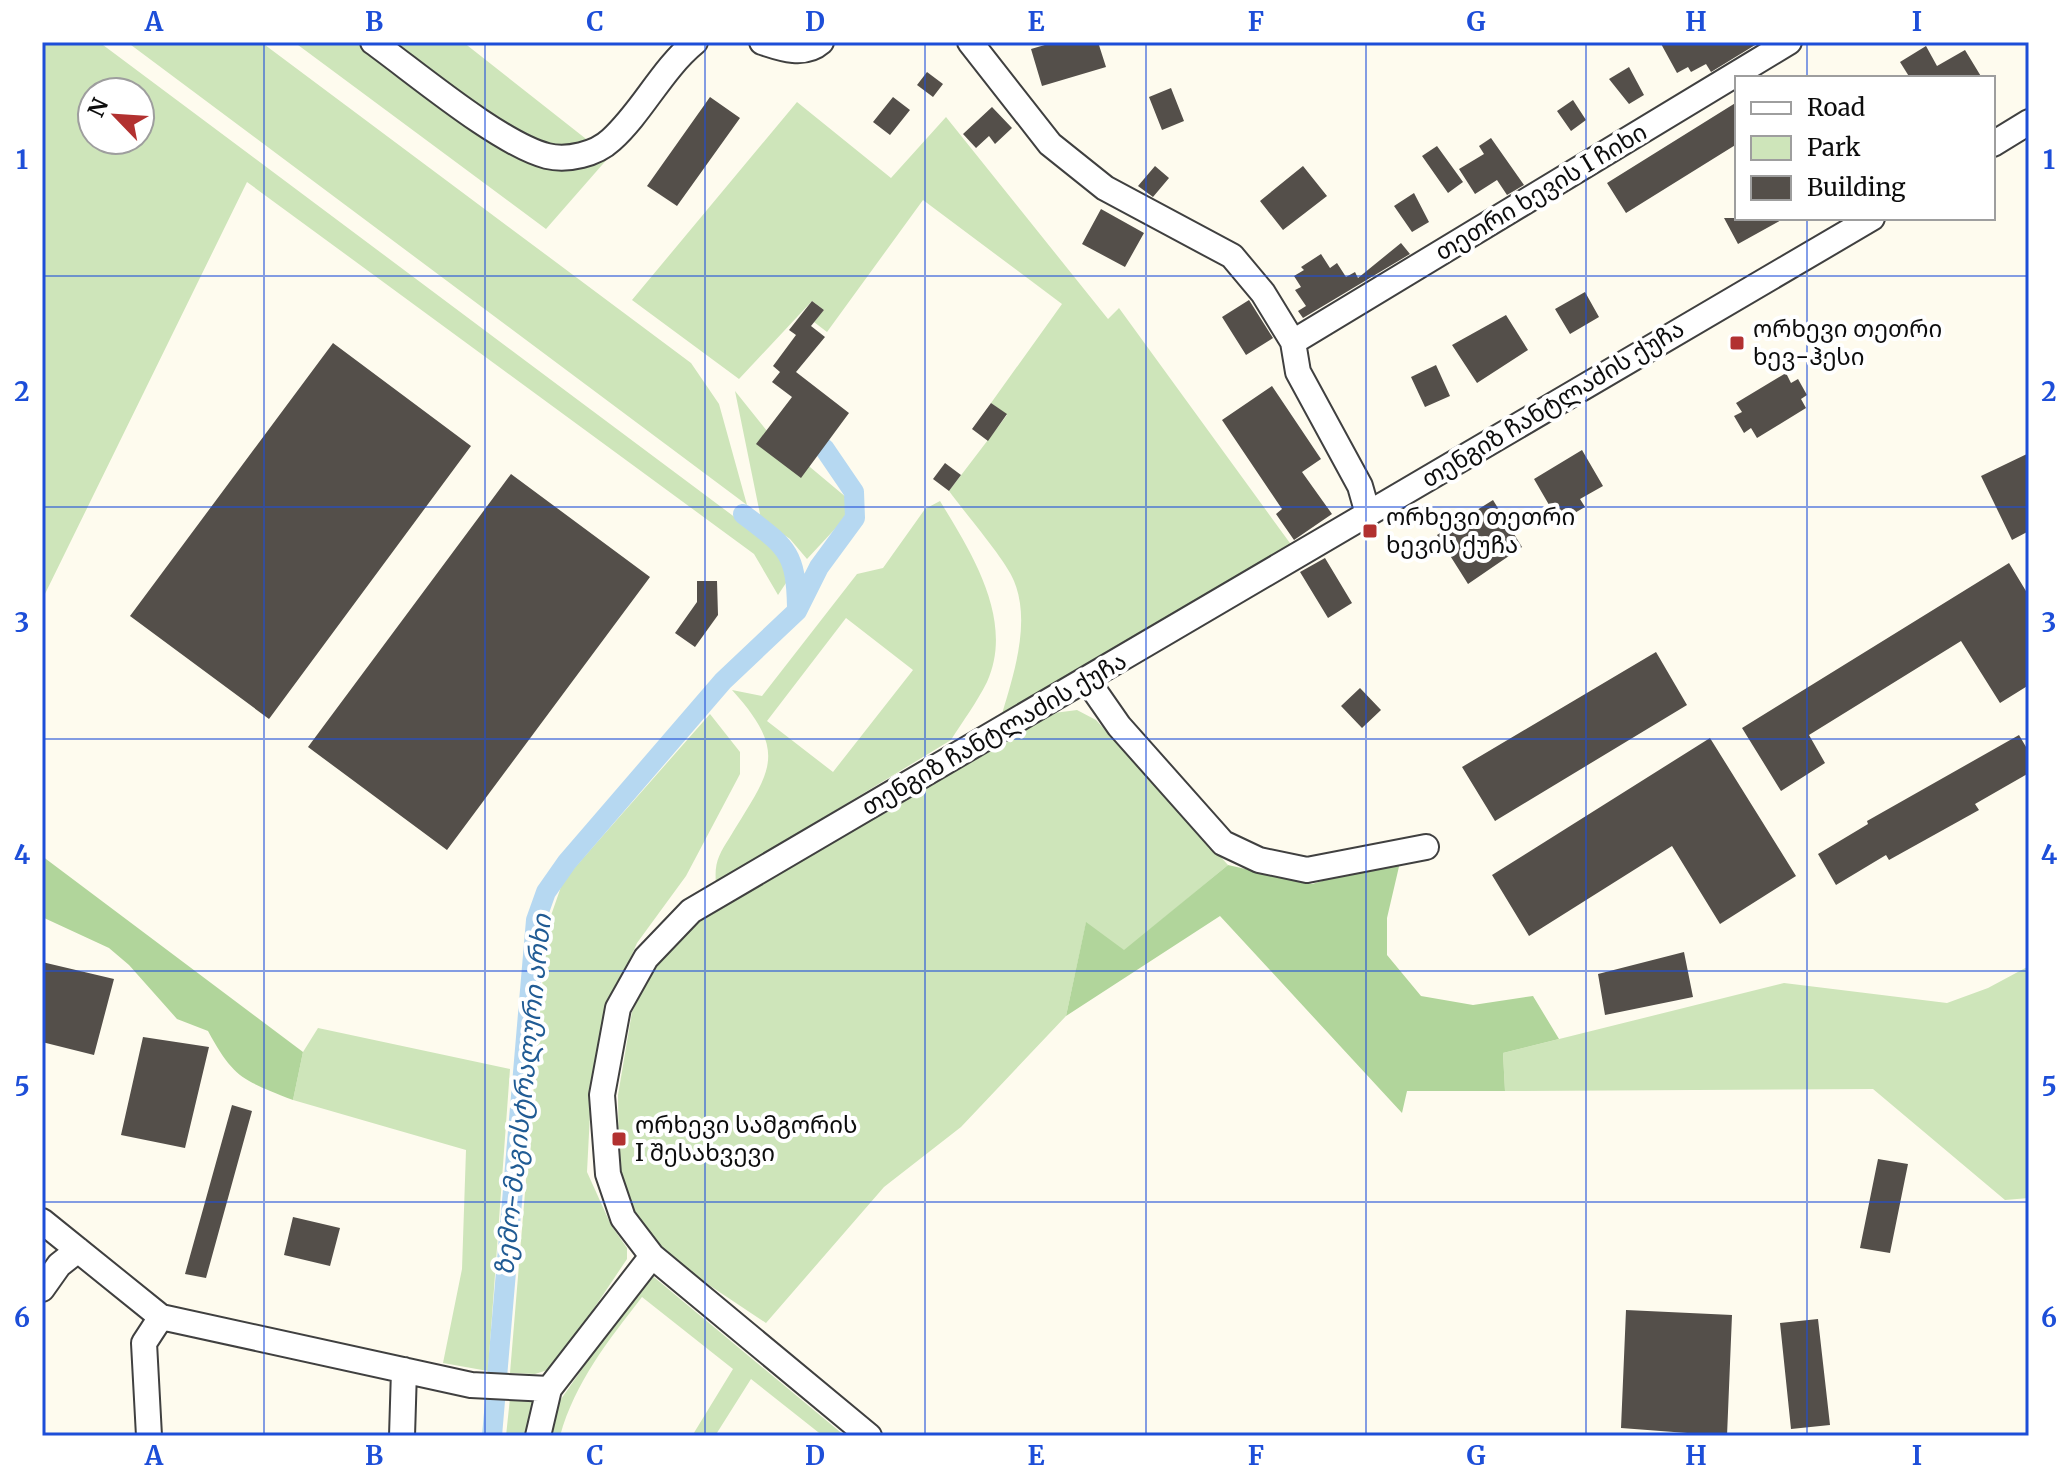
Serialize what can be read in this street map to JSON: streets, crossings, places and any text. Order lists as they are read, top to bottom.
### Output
{
  "streets": {
    "street": ["თეთრი ხევის I ჩიხი", "თენგიზ ჩანტლაძის ქუჩა"]
  },
  "water": ["ზემო-მაგისტრალური არხი"],
  "places": {
    "transit": ["ორხევი თეთრი ხევ-ჰესი", "ორხევი თეთრი ხევის ქუჩა", "ორხევი სამგორის I შესახვევი"]
  },
  "legend": ["Road", "Park", "Building"],
  "north": "top left",
  "grid": {
    "columns": [
      "A",
      "B",
      "C",
      "D",
      "E",
      "F",
      "G",
      "H",
      "I"
    ],
    "rows": [
      "1",
      "2",
      "3",
      "4",
      "5",
      "6"
    ]
  }
}
